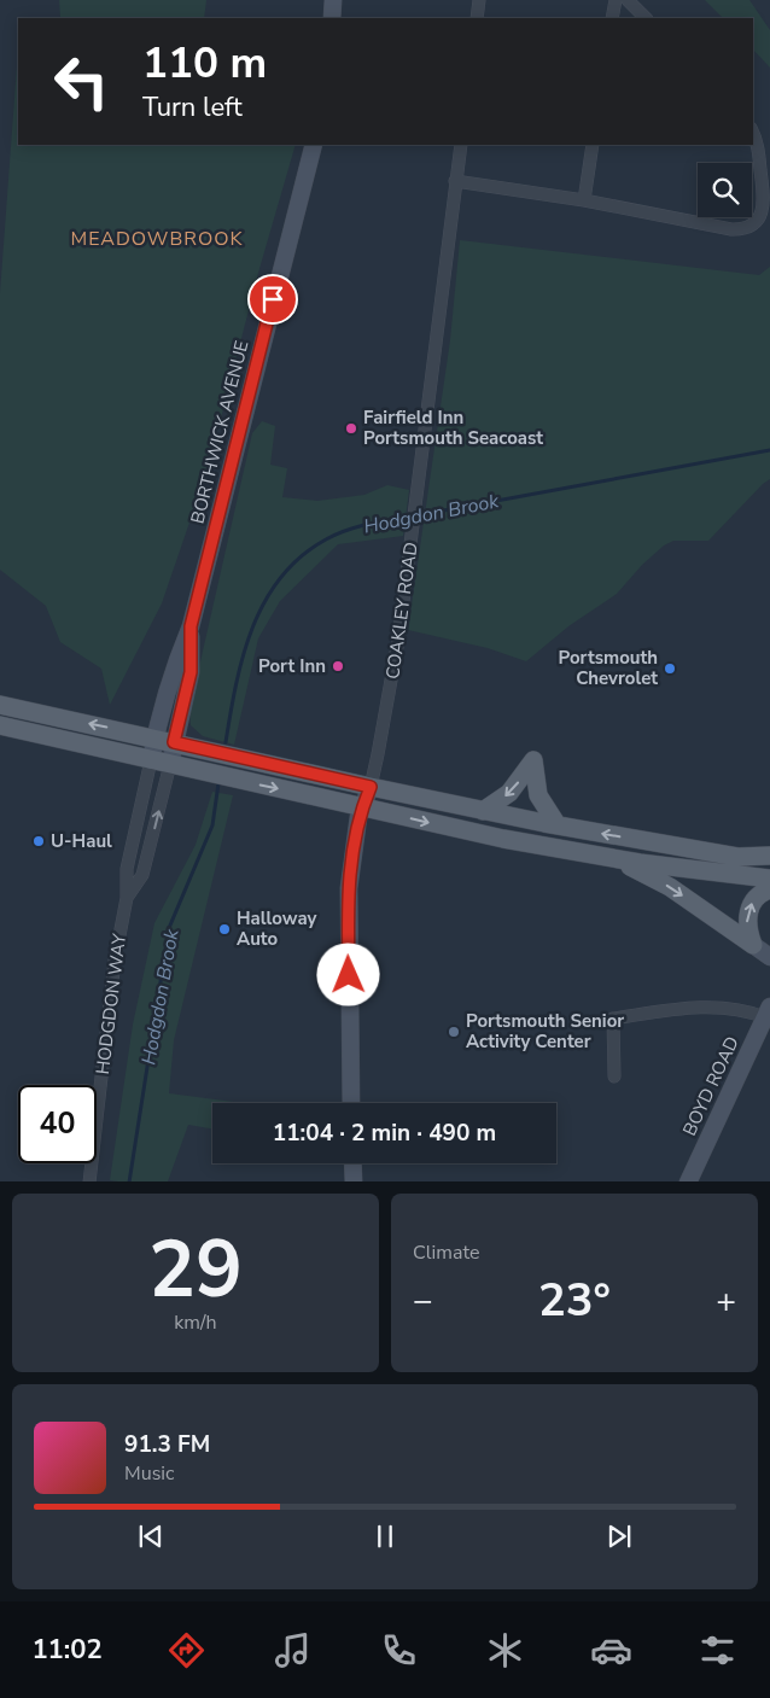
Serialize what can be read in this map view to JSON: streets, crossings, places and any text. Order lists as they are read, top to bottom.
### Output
{
  "streets": {
    "street": [
      "BORTHWICK AVENUE",
      "COAKLEY ROAD",
      "HODGDON WAY",
      "BOYD ROAD"
    ]
  },
  "crossings": [
    ["BORTHWICK AVENUE", "HODGDON WAY"]
  ],
  "districts": ["MEADOWBROOK"],
  "water": ["Hodgdon Brook"],
  "places": [
    "Fairfield Inn Portsmouth Seacoast",
    "Port Inn",
    "Portsmouth Chevrolet",
    "U-Haul",
    "Halloway Auto",
    "Portsmouth Senior Activity Center"
  ],
  "page": {
    "turn": ["110 m", "Turn left"],
    "limit": "40",
    "trip": "11:04 · 2 min · 490 m",
    "tile": [
      ["29", "km/h"],
      "Climate"
    ],
    "heat": ["−", "23°", "+"],
    "song": ["91.3 FM", "Music"],
    "tabs": "11:02"
  }
}
